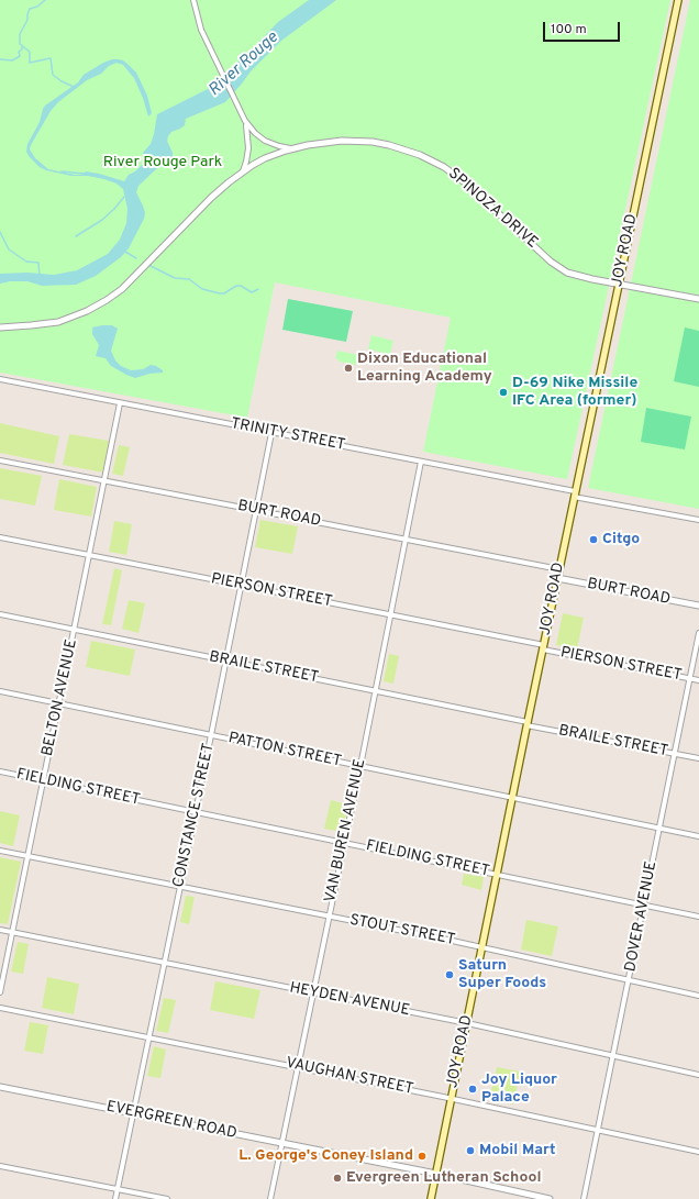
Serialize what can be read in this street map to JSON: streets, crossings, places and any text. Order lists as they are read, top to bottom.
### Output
{
  "streets": {
    "main road": ["JOY ROAD"],
    "street": [
      "SPINOZA DRIVE",
      "TRINITY STREET",
      "BURT ROAD",
      "PIERSON STREET",
      "BRAILE STREET",
      "BELTON AVENUE",
      "PATTON STREET",
      "FIELDING STREET",
      "CONSTANCE STREET",
      "VAN BUREN AVENUE",
      "DOVER AVENUE",
      "STOUT STREET",
      "HEYDEN AVENUE",
      "VAUGHAN STREET",
      "EVERGREEN ROAD"
    ]
  },
  "crossings": [
    ["SPINOZA DRIVE", "JOY ROAD"],
    ["JOY ROAD", "TRINITY STREET"],
    ["JOY ROAD", "BURT ROAD"],
    ["JOY ROAD", "PIERSON STREET"],
    ["JOY ROAD", "BRAILE STREET"],
    ["JOY ROAD", "PATTON STREET"],
    ["JOY ROAD", "FIELDING STREET"],
    ["JOY ROAD", "STOUT STREET"],
    ["JOY ROAD", "HEYDEN AVENUE"],
    ["JOY ROAD", "VAUGHAN STREET"],
    ["JOY ROAD", "EVERGREEN ROAD"],
    ["TRINITY STREET", "BELTON AVENUE"],
    ["TRINITY STREET", "CONSTANCE STREET"],
    ["TRINITY STREET", "VAN BUREN AVENUE"],
    ["BURT ROAD", "BELTON AVENUE"],
    ["BURT ROAD", "CONSTANCE STREET"],
    ["BURT ROAD", "VAN BUREN AVENUE"],
    ["PIERSON STREET", "BELTON AVENUE"],
    ["PIERSON STREET", "CONSTANCE STREET"],
    ["PIERSON STREET", "VAN BUREN AVENUE"],
    ["PIERSON STREET", "DOVER AVENUE"],
    ["BRAILE STREET", "BELTON AVENUE"],
    ["BRAILE STREET", "CONSTANCE STREET"],
    ["BRAILE STREET", "VAN BUREN AVENUE"],
    ["BRAILE STREET", "DOVER AVENUE"],
    ["BELTON AVENUE", "PATTON STREET"],
    ["BELTON AVENUE", "FIELDING STREET"],
    ["BELTON AVENUE", "STOUT STREET"],
    ["BELTON AVENUE", "HEYDEN AVENUE"],
    ["PATTON STREET", "CONSTANCE STREET"],
    ["PATTON STREET", "VAN BUREN AVENUE"],
    ["PATTON STREET", "DOVER AVENUE"],
    ["FIELDING STREET", "CONSTANCE STREET"],
    ["FIELDING STREET", "VAN BUREN AVENUE"],
    ["FIELDING STREET", "DOVER AVENUE"],
    ["CONSTANCE STREET", "STOUT STREET"],
    ["CONSTANCE STREET", "HEYDEN AVENUE"],
    ["CONSTANCE STREET", "VAUGHAN STREET"],
    ["CONSTANCE STREET", "EVERGREEN ROAD"],
    ["VAN BUREN AVENUE", "STOUT STREET"],
    ["VAN BUREN AVENUE", "HEYDEN AVENUE"],
    ["VAN BUREN AVENUE", "VAUGHAN STREET"],
    ["VAN BUREN AVENUE", "EVERGREEN ROAD"],
    ["DOVER AVENUE", "STOUT STREET"],
    ["DOVER AVENUE", "HEYDEN AVENUE"],
    ["DOVER AVENUE", "VAUGHAN STREET"]
  ],
  "water": ["River Rouge"],
  "parks": ["River Rouge Park"],
  "places": [
    "Dixon Educational Learning Academy",
    "D-69 Nike Missile IFC Area (former)",
    "Citgo",
    "Saturn Super Foods",
    "Joy Liquor Palace",
    "Mobil Mart",
    "L. George's Coney Island",
    "Evergreen Lutheran School"
  ],
  "scale_bar": "100 m"
}
